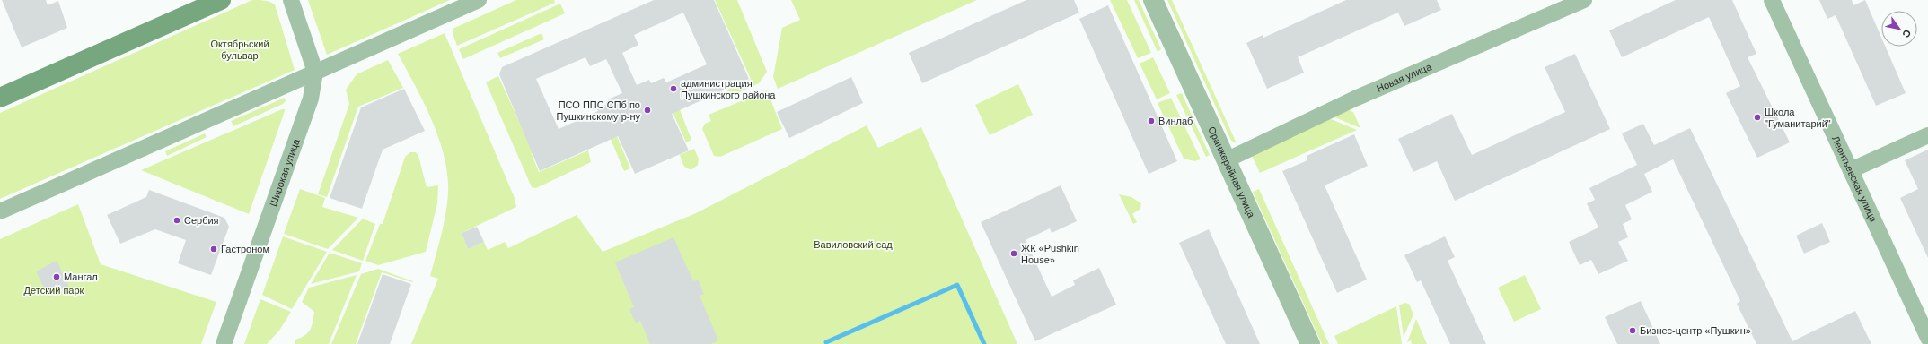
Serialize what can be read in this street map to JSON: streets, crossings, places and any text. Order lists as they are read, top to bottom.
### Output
{
  "streets": {
    "street": [
      "Новая улица",
      "Оранжерейная улица",
      "Широкая улица",
      "Леонтьевская улица"
    ]
  },
  "crossings": [
    ["Новая улица", "Оранжерейная улица"]
  ],
  "parks": ["Октябрьский бульвар", "Вавиловский сад", "Детский парк"],
  "places": [
    "администрация Пушкинского района",
    "ПСО ППС СПб по Пушкинскому р-ну",
    "Школа \"Гуманитарий\"",
    "Винлаб",
    "Сербия",
    "Гастроном",
    "ЖК «Pushkin House»",
    "Мангал",
    "Бизнес-центр «Пушкин»"
  ],
  "north": "bottom right"
}
